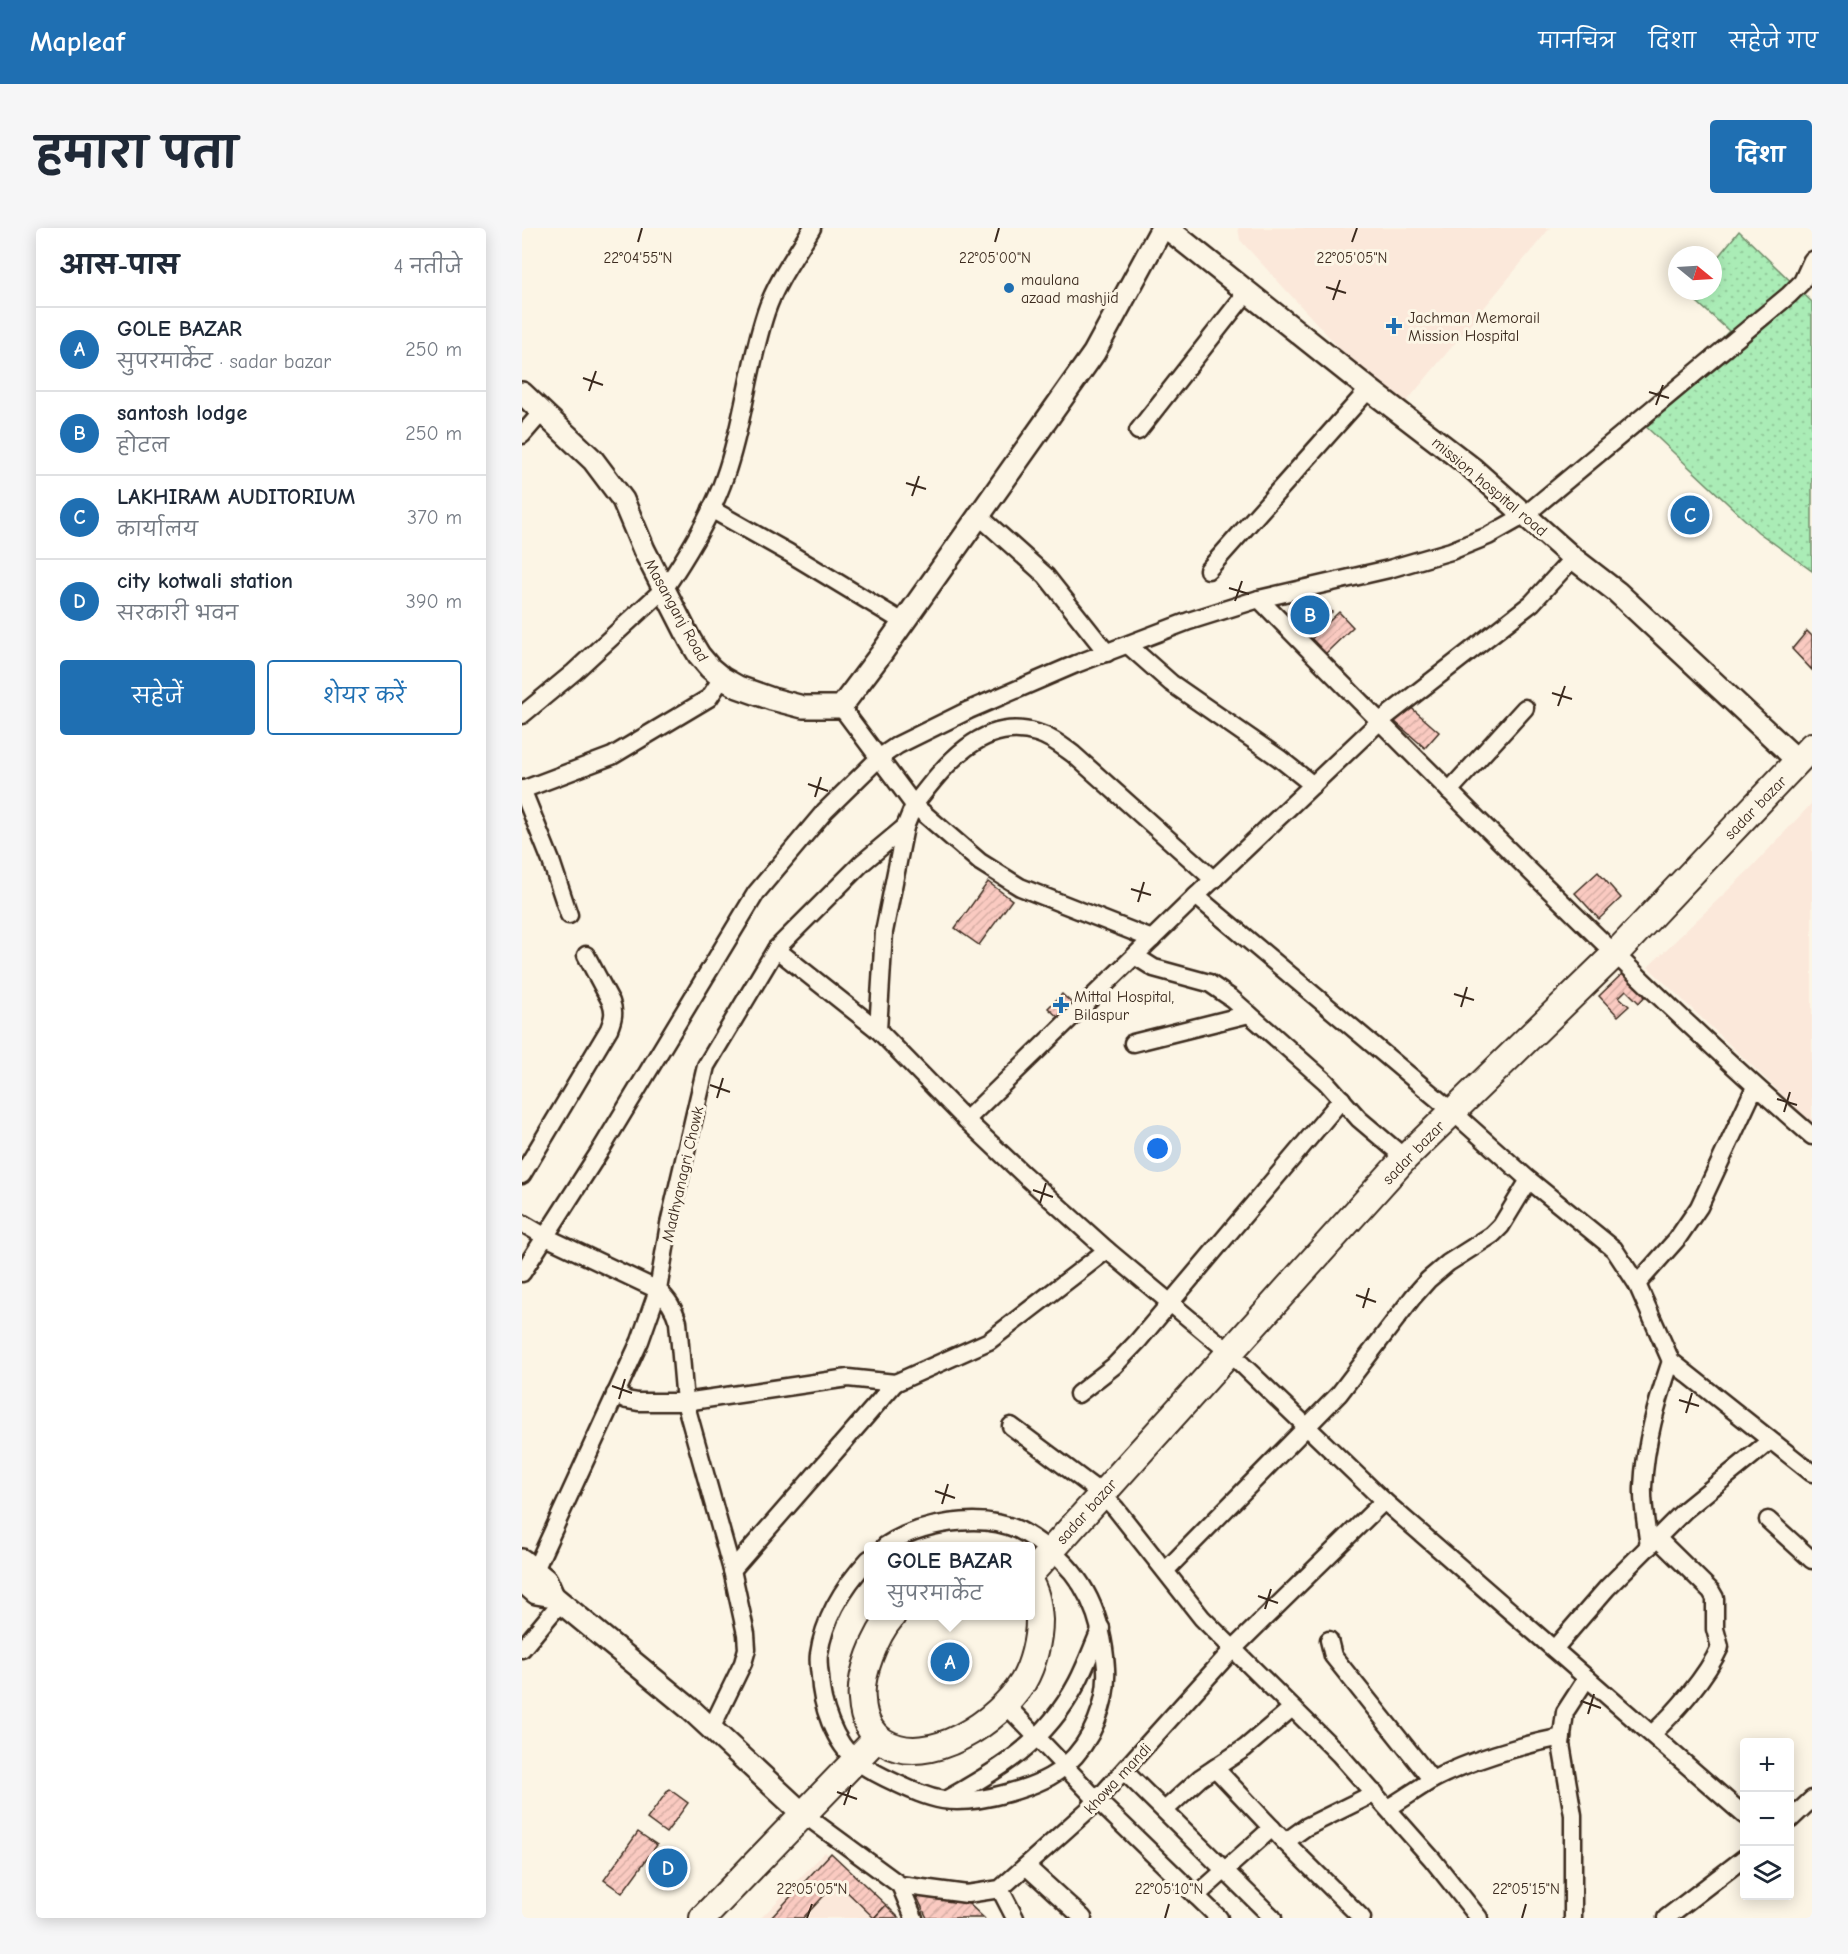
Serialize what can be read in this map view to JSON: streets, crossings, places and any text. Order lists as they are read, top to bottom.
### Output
{
  "streets": {
    "main road": ["sadar bazar"],
    "street": [
      "mission hospital road",
      "Masanganj Road",
      "Madhyanagri Chowk",
      "khowa mandi"
    ]
  },
  "crossings": [
    ["mission hospital road", "sadar bazar"]
  ],
  "places": {
    "other": ["maulana azaad mashjid"],
    "health": ["Jachman Memorail Mission Hospital", "Mittal Hospital, Bilaspur"]
  },
  "north": "right",
  "page": {
    "header": "Mapleaf",
    "nav": ["मानचित्र", "दिशा", "सहेजे गए"],
    "title": "हमारा पता",
    "buttons": [
      "दिशा",
      ["सहेजें", "शेयर करें"]
    ],
    "heading": ["आस-पास", "4 नतीजे"],
    "list": [
      {
        "mark": "A",
        "name": "GOLE BAZAR",
        "note": "सुपरमार्केट · sadar bazar",
        "value": "250 m"
      },
      {
        "mark": "B",
        "name": "santosh lodge",
        "note": "होटल",
        "value": "250 m"
      },
      {
        "mark": "C",
        "name": "LAKHIRAM AUDITORIUM",
        "note": "कार्यालय",
        "value": "370 m"
      },
      {
        "mark": "D",
        "name": "city kotwali station",
        "note": "सरकारी भवन",
        "value": "390 m"
      }
    ],
    "pins": [
      "C",
      "B",
      "A",
      "D"
    ],
    "popup": ["GOLE BAZAR", "सुपरमार्केट"],
    "map_buttons": ["+", "−"]
  },
  "coordinates": [
    "22°04'55\"N",
    "22°05'00\"N",
    "22°05'05\"N",
    "22°05'10\"N",
    "22°05'15\"N"
  ]
}
